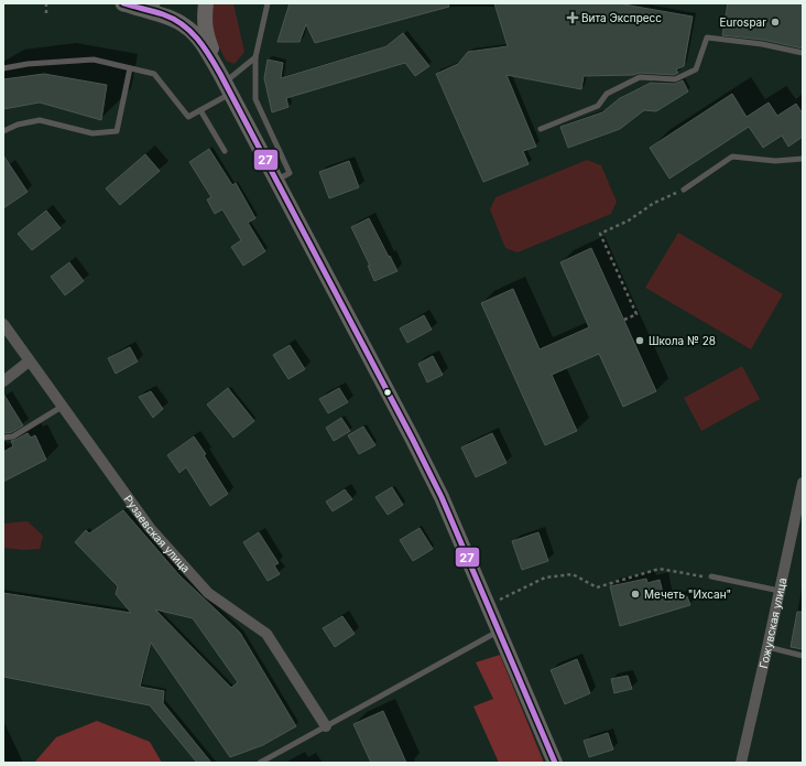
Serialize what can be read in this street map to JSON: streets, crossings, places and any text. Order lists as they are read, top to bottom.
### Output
{
  "streets": {
    "street": ["Рузаевская улица", "Гожувская улица"]
  },
  "places": {
    "health": ["Вита Экспресс"],
    "other": ["Eurospar", "Школа № 28", "Мечеть \"Ихсан\""]
  },
  "lines": ["transit line 27"]
}
